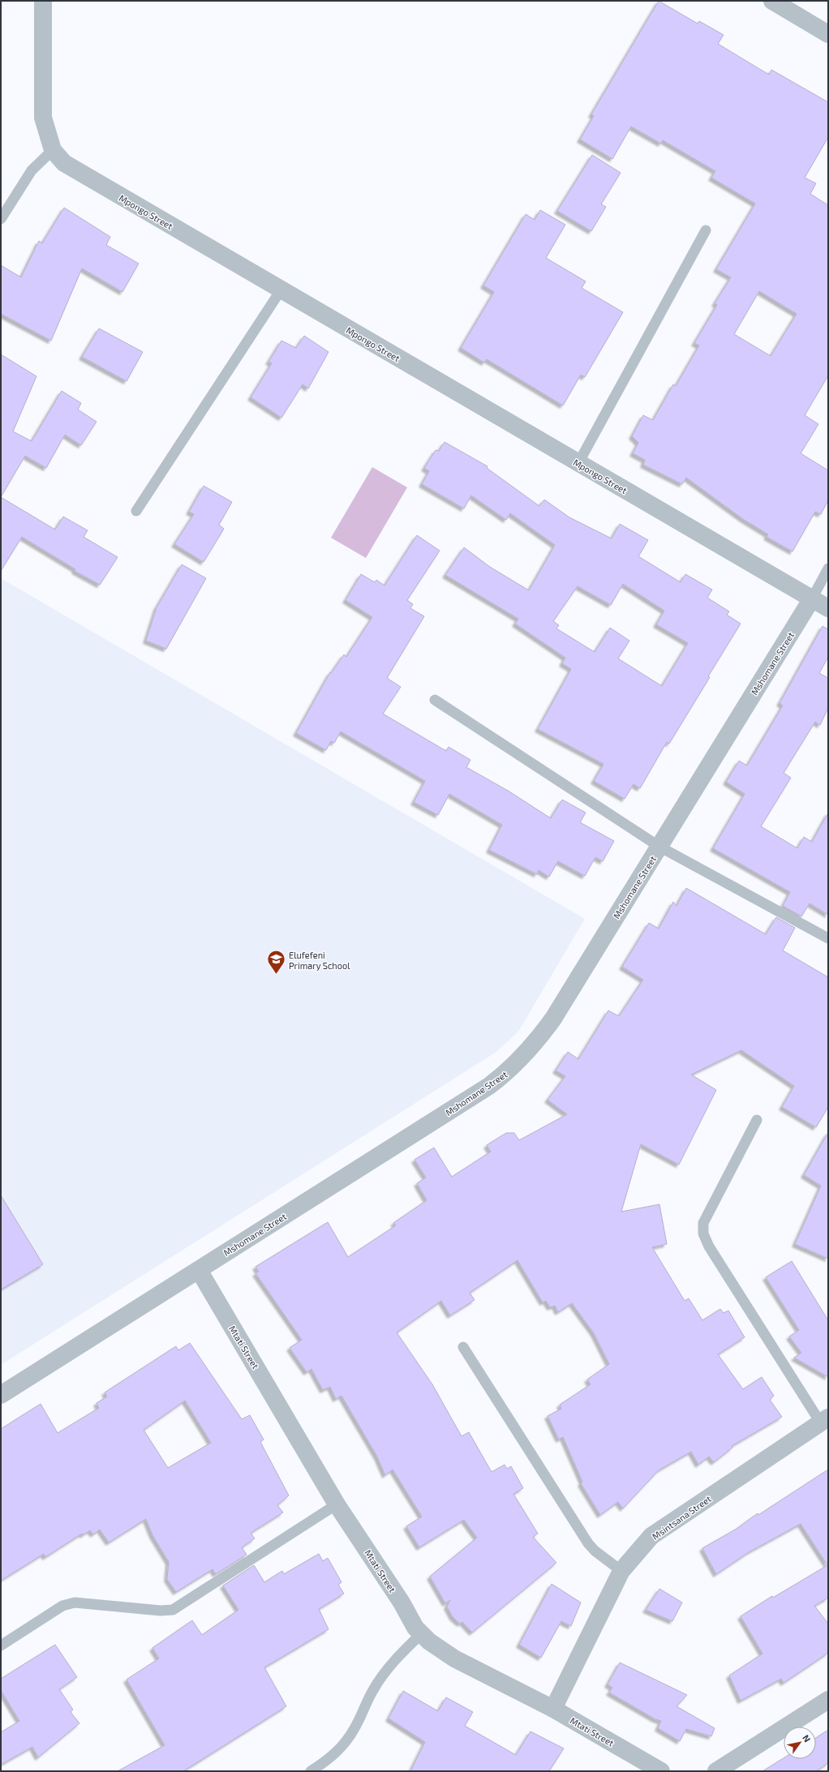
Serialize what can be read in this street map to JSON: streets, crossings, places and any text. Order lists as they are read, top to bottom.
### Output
{
  "streets": {
    "street": [
      "Mpongo Street",
      "Mshomane Street",
      "Mtati Street",
      "Msintsana Street"
    ]
  },
  "crossings": [
    ["Mpongo Street", "Mshomane Street"],
    ["Mshomane Street", "Mtati Street"],
    ["Mtati Street", "Msintsana Street"]
  ],
  "places": {
    "school or university": ["Elufefeni Primary School"]
  },
  "north": "top right"
}
